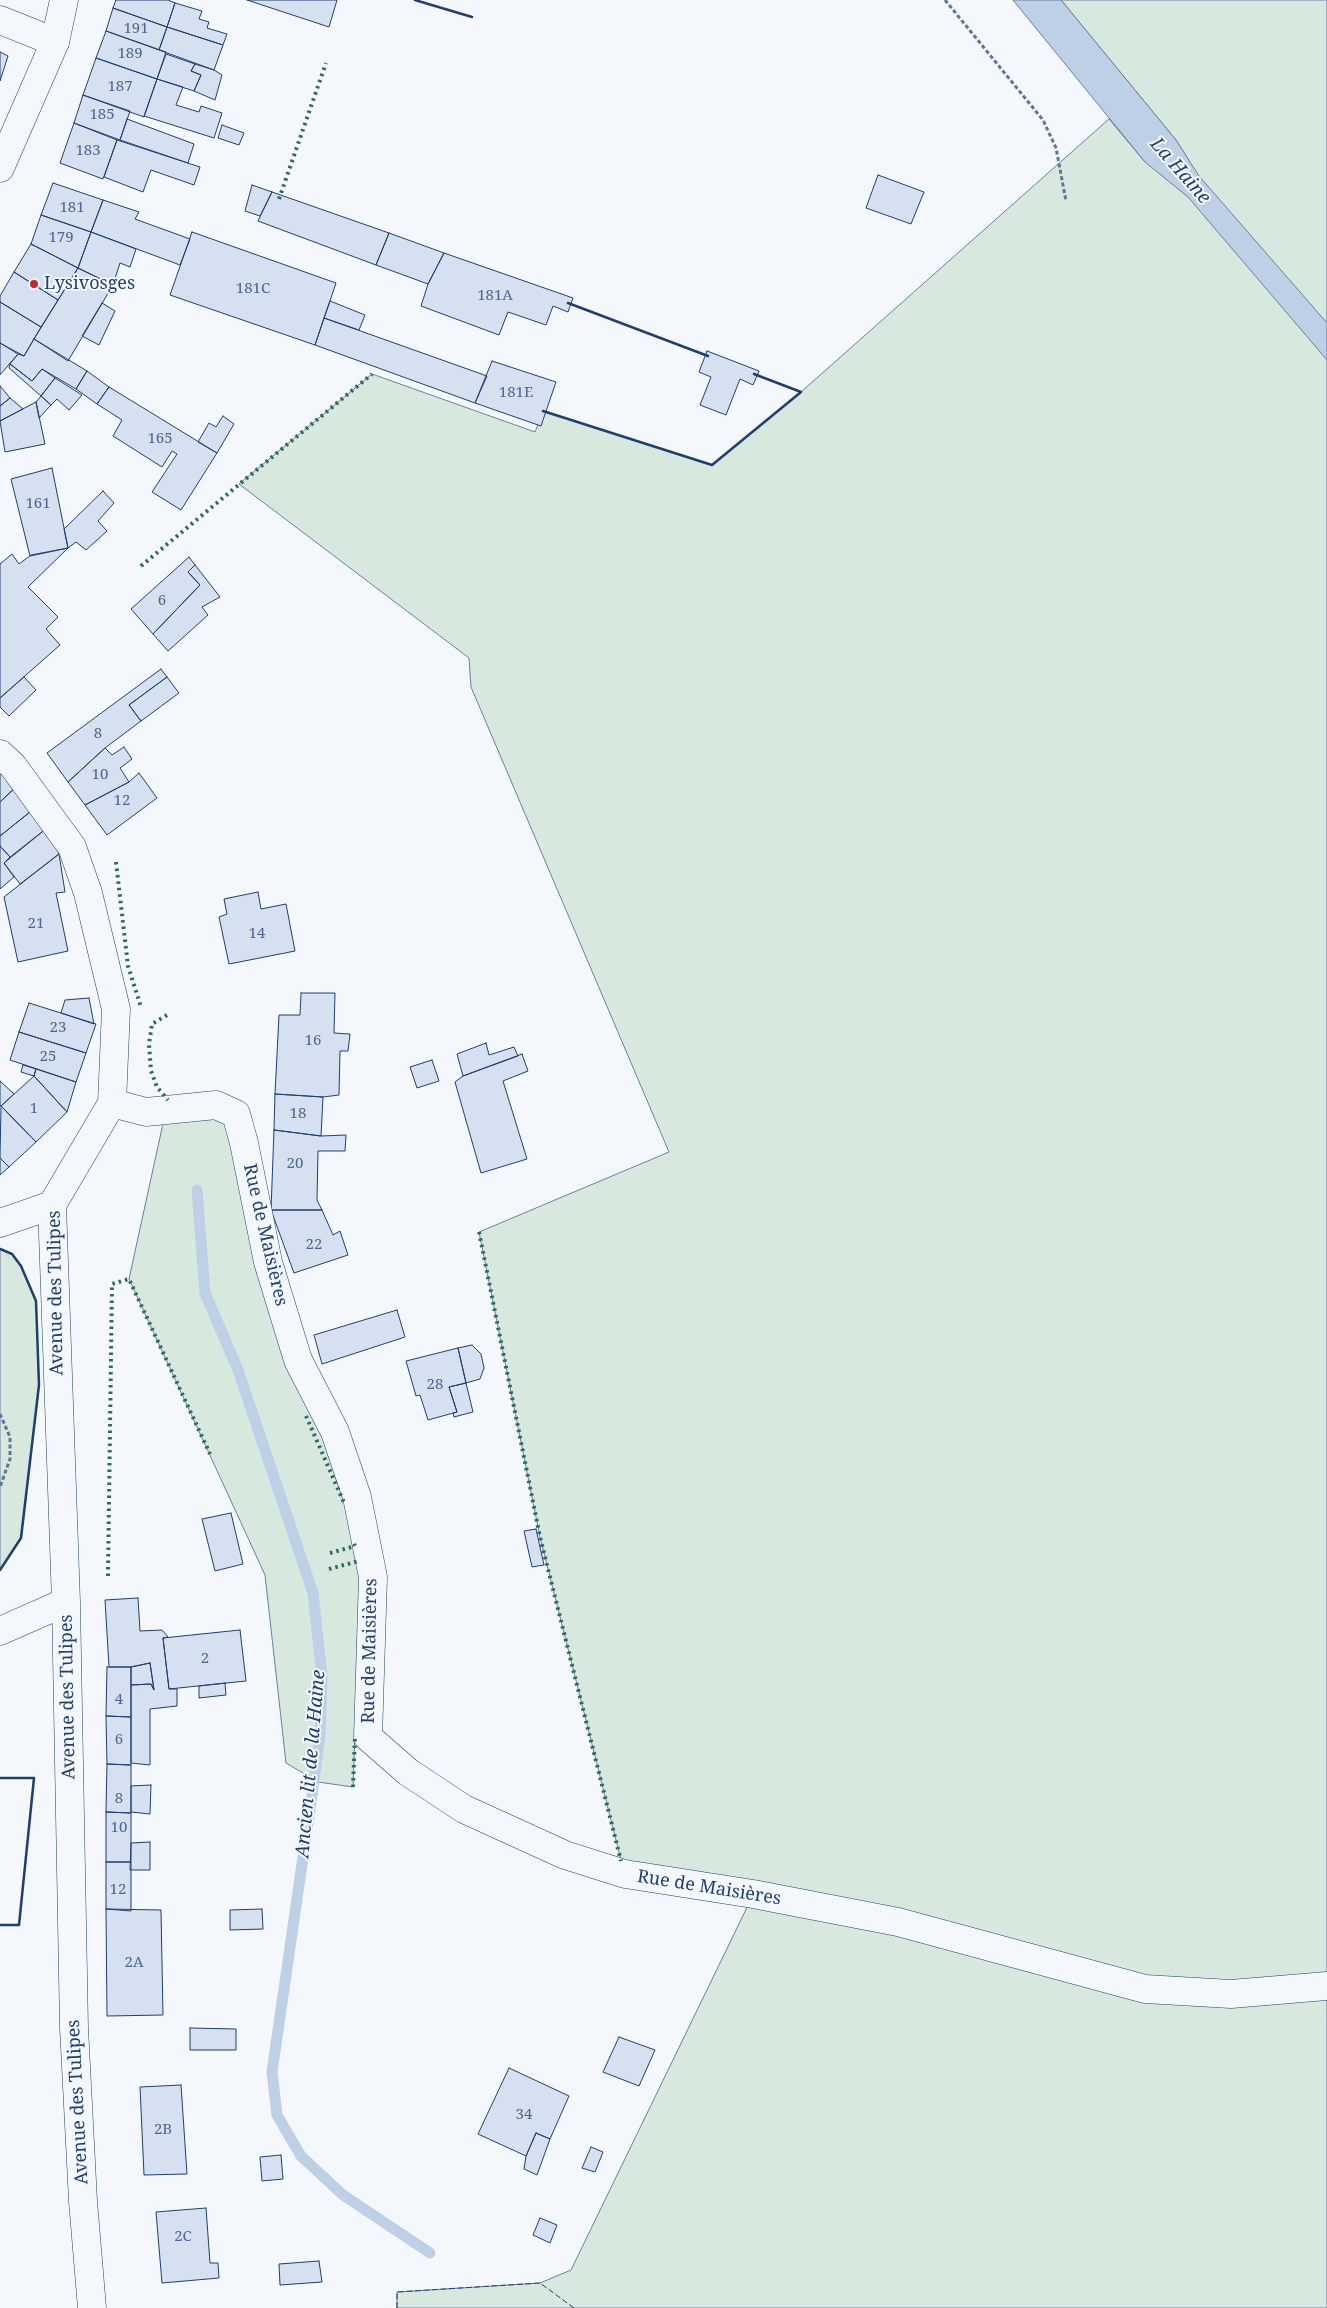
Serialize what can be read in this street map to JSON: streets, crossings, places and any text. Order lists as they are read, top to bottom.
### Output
{
  "streets": {
    "street": ["Rue de Maisières", "Avenue des Tulipes"]
  },
  "crossings": [
    ["Rue de Maisières", "Avenue des Tulipes"]
  ],
  "water": ["La Haine", "Ancien lit de la Haine"],
  "places": ["Lysivosges"],
  "house_numbers": [
    "191",
    "189",
    "187",
    "185",
    "183",
    "181",
    "179",
    "181C",
    "181A",
    "181E",
    "165",
    "161",
    "6",
    "8",
    "10",
    "12",
    "21",
    "14",
    "23",
    "16",
    "25",
    "1",
    "18",
    "20",
    "22",
    "28",
    "2",
    "4",
    "6",
    "8",
    "10",
    "12",
    "2A",
    "34",
    "2B",
    "2C"
  ]
}
